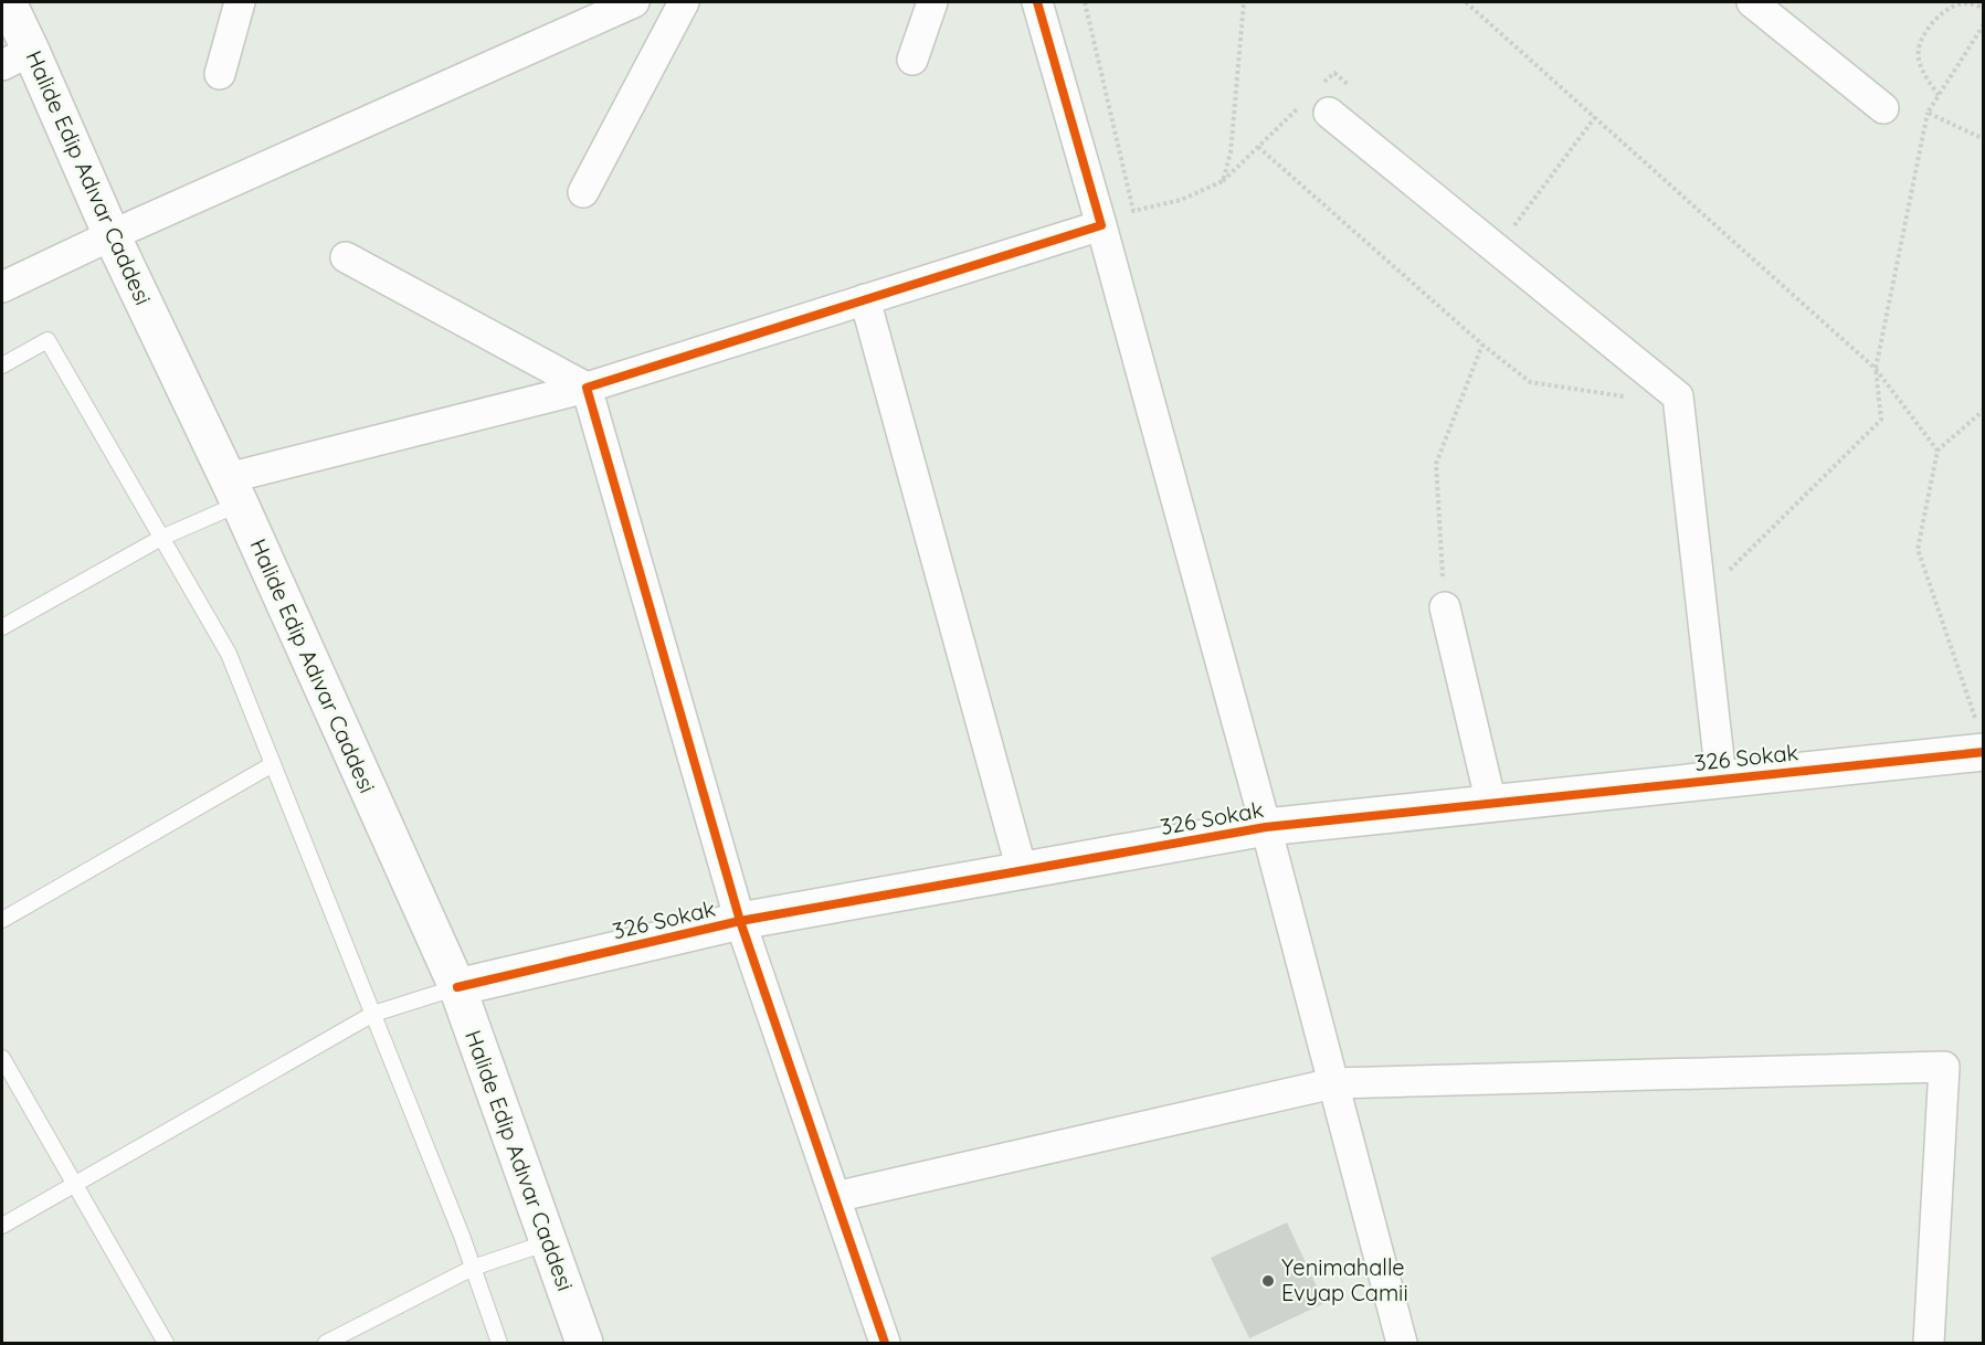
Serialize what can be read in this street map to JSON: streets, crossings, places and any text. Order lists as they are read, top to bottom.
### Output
{
  "streets": {
    "street": ["Halide Edip Adıvar Caddesi", "326 Sokak"]
  },
  "crossings": [
    ["Halide Edip Adıvar Caddesi", "326 Sokak"]
  ],
  "places": ["Yenimahalle Evyap Camii"]
}
